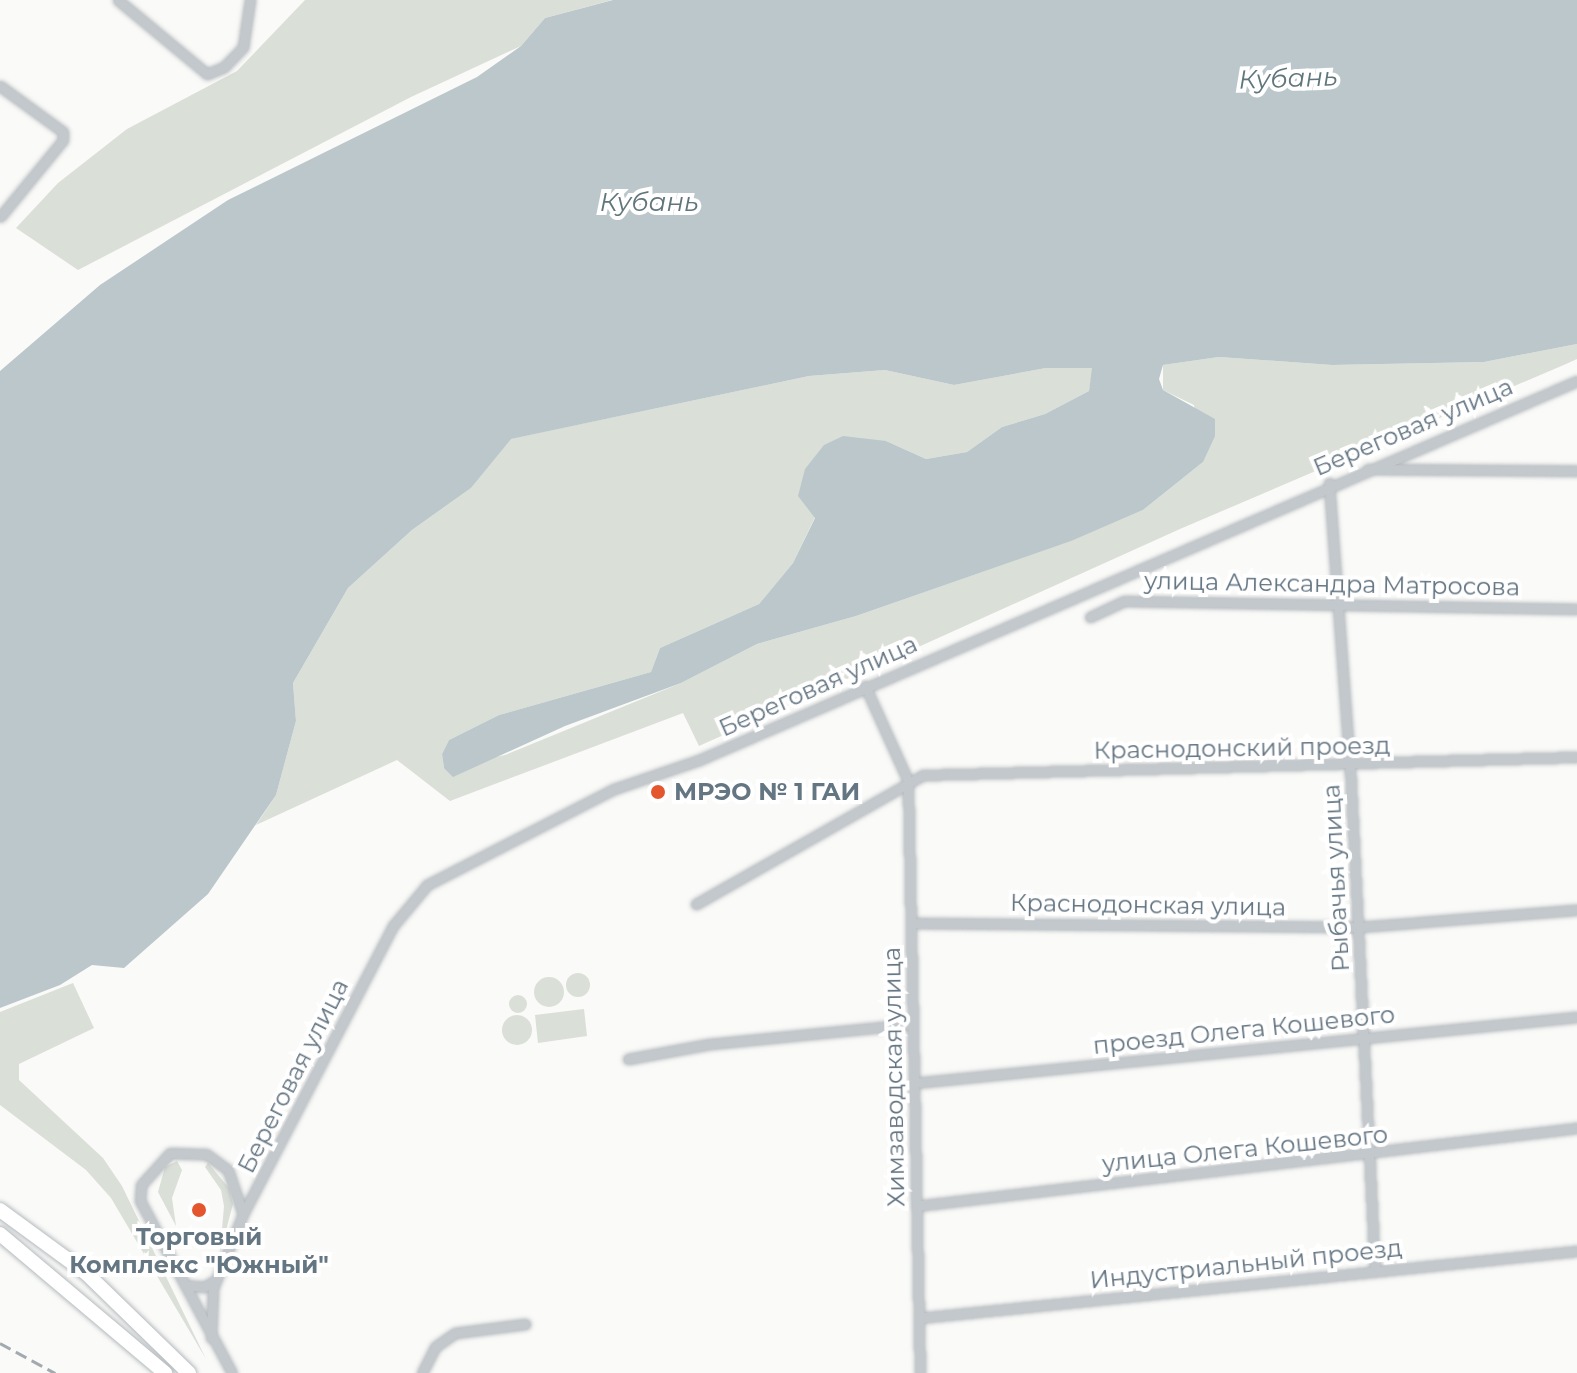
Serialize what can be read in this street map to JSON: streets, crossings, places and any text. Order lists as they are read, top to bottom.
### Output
{
  "streets": {
    "street": [
      "Береговая улица",
      "улица Александра Матросова",
      "Краснодонский проезд",
      "Рыбачья улица",
      "Краснодонская улица",
      "проезд Олега Кошевого",
      "Химзаводская улица",
      "улица Олега Кошевого",
      "Индустриальный проезд"
    ]
  },
  "crossings": [
    ["Береговая улица", "Рыбачья улица"],
    ["Береговая улица", "Химзаводская улица"],
    ["улица Александра Матросова", "Рыбачья улица"],
    ["Краснодонский проезд", "Рыбачья улица"],
    ["Краснодонский проезд", "Химзаводская улица"],
    ["Рыбачья улица", "Краснодонская улица"],
    ["Рыбачья улица", "проезд Олега Кошевого"],
    ["Рыбачья улица", "улица Олега Кошевого"],
    ["Рыбачья улица", "Индустриальный проезд"],
    ["Краснодонская улица", "Химзаводская улица"],
    ["проезд Олега Кошевого", "Химзаводская улица"],
    ["Химзаводская улица", "улица Олега Кошевого"],
    ["Химзаводская улица", "Индустриальный проезд"]
  ],
  "water": ["Кубань"],
  "places": ["МРЭО № 1 ГАИ", "Торговый Комплекс \"Южный\""]
}
